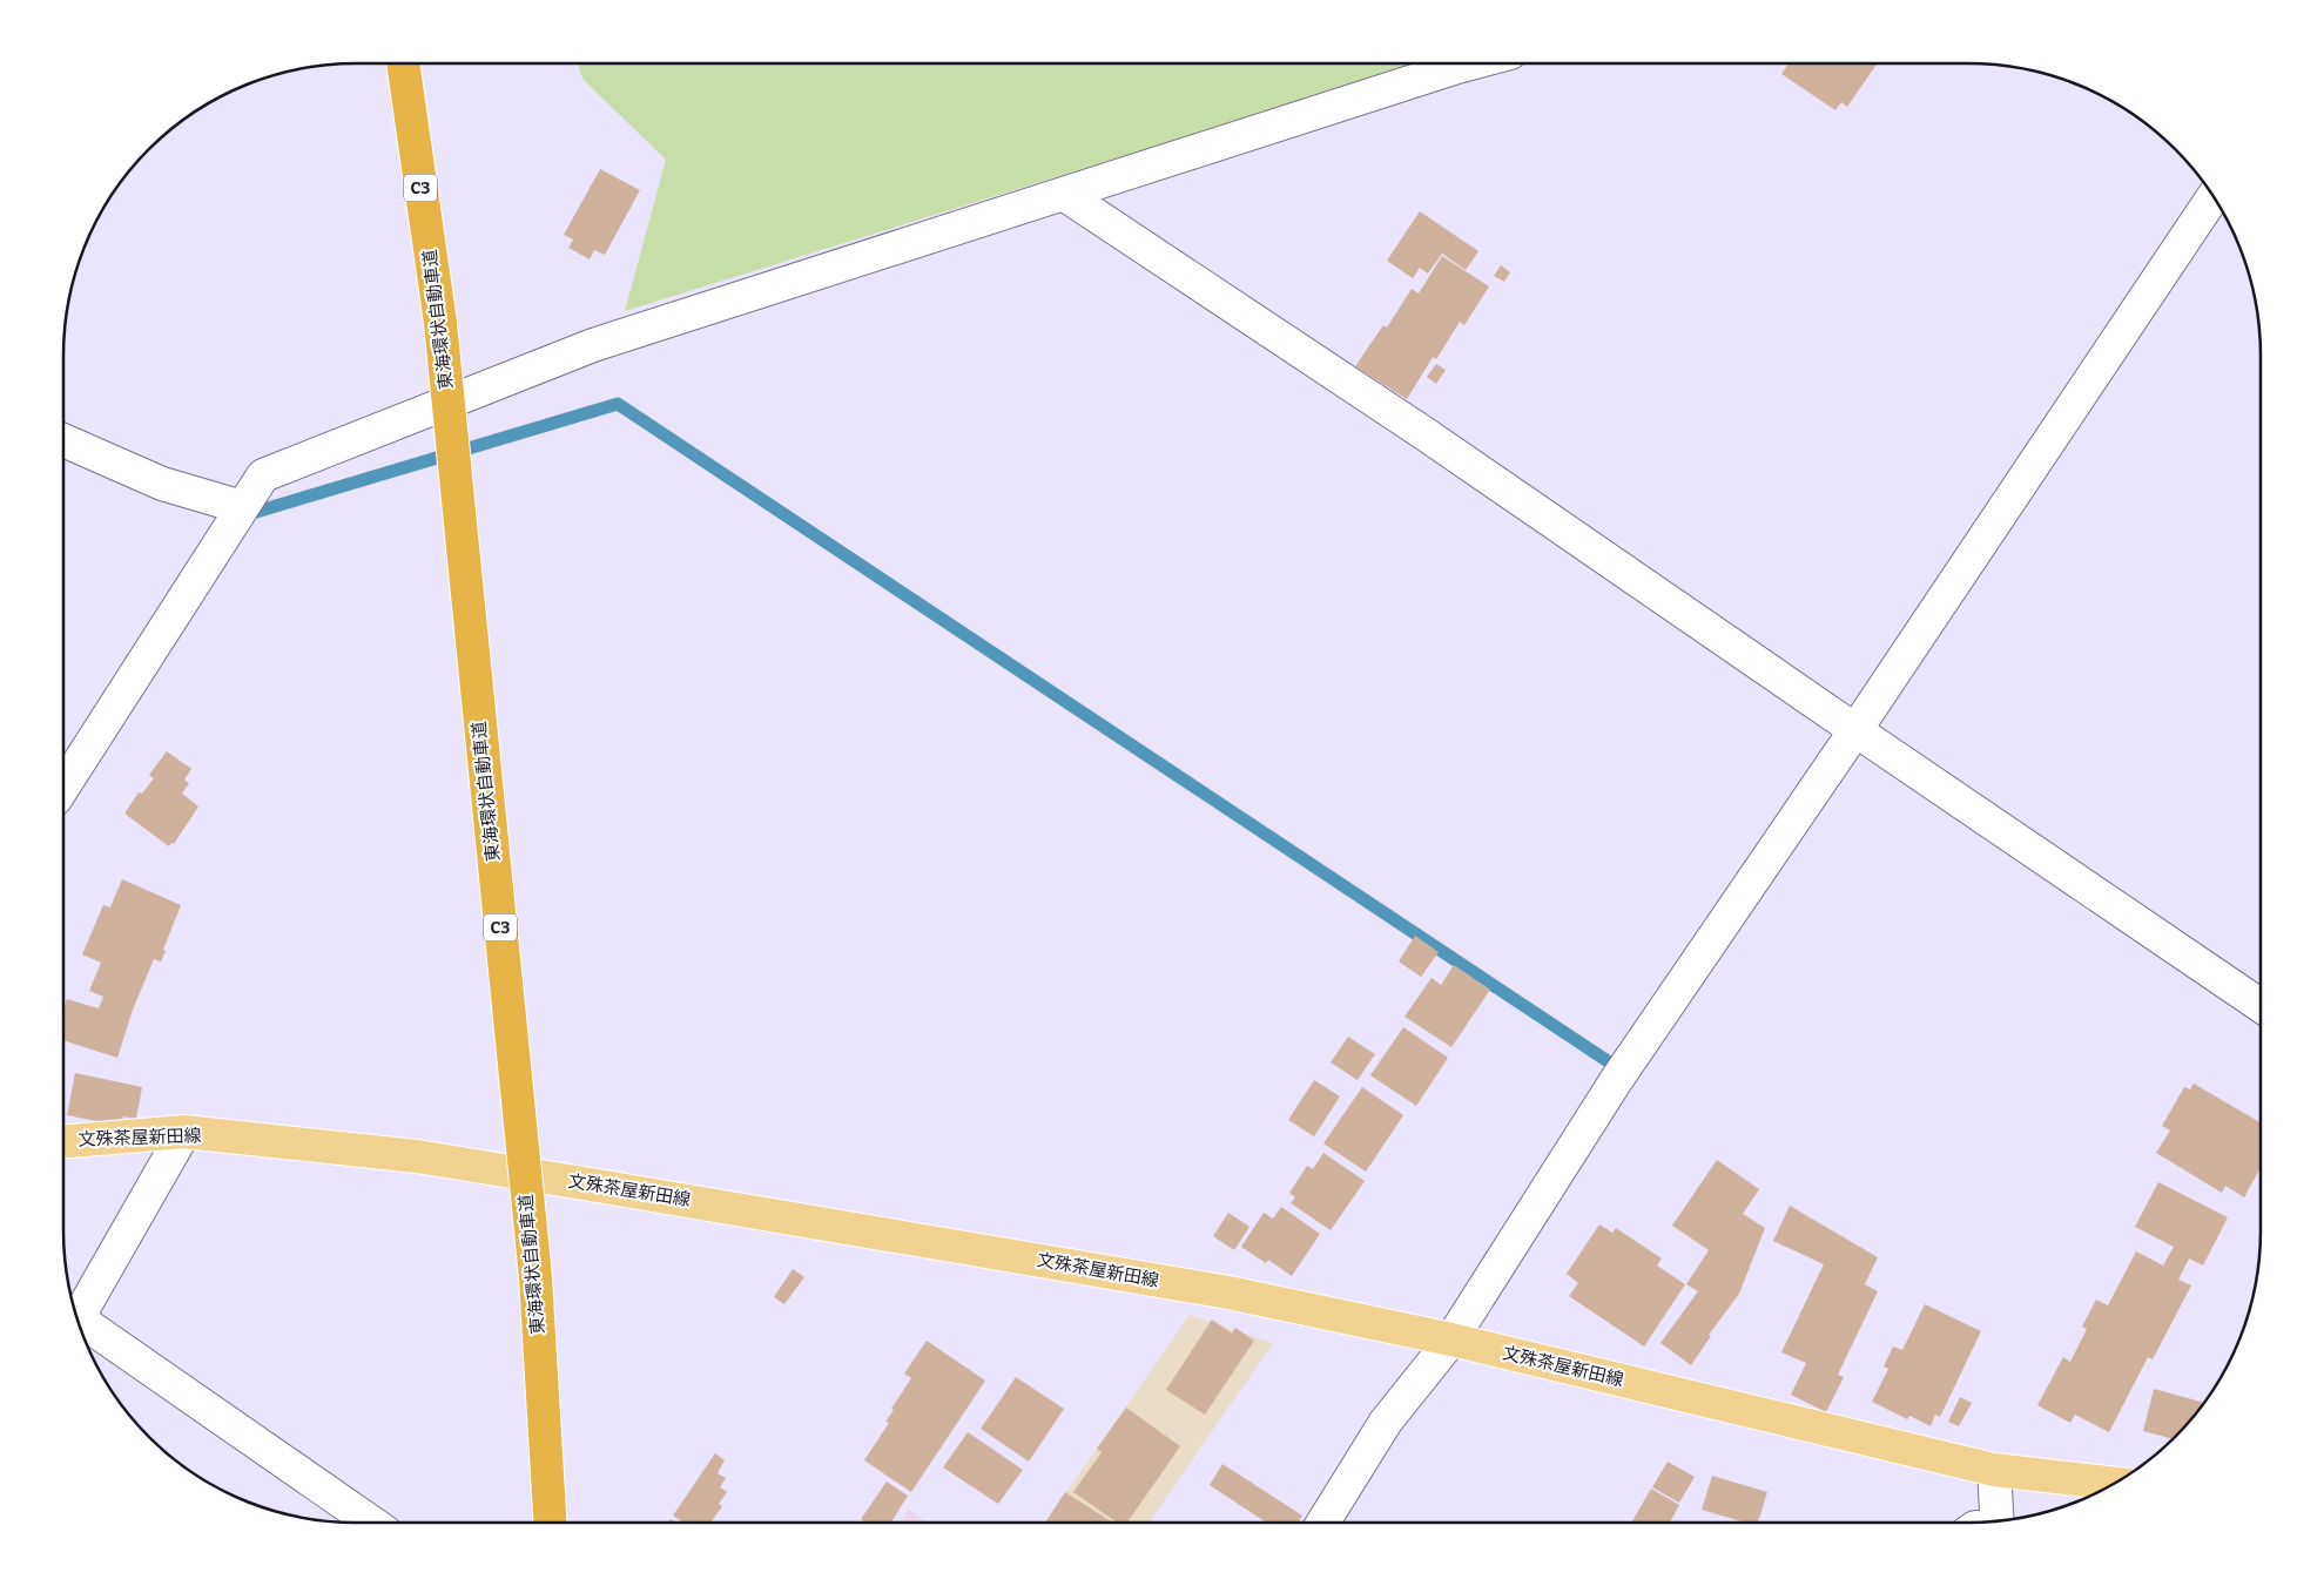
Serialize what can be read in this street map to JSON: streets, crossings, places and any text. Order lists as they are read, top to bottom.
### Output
{
  "streets": {
    "highway": ["C3", "東海環状自動車道"],
    "main road": ["文殊茶屋新田線"]
  }
}
